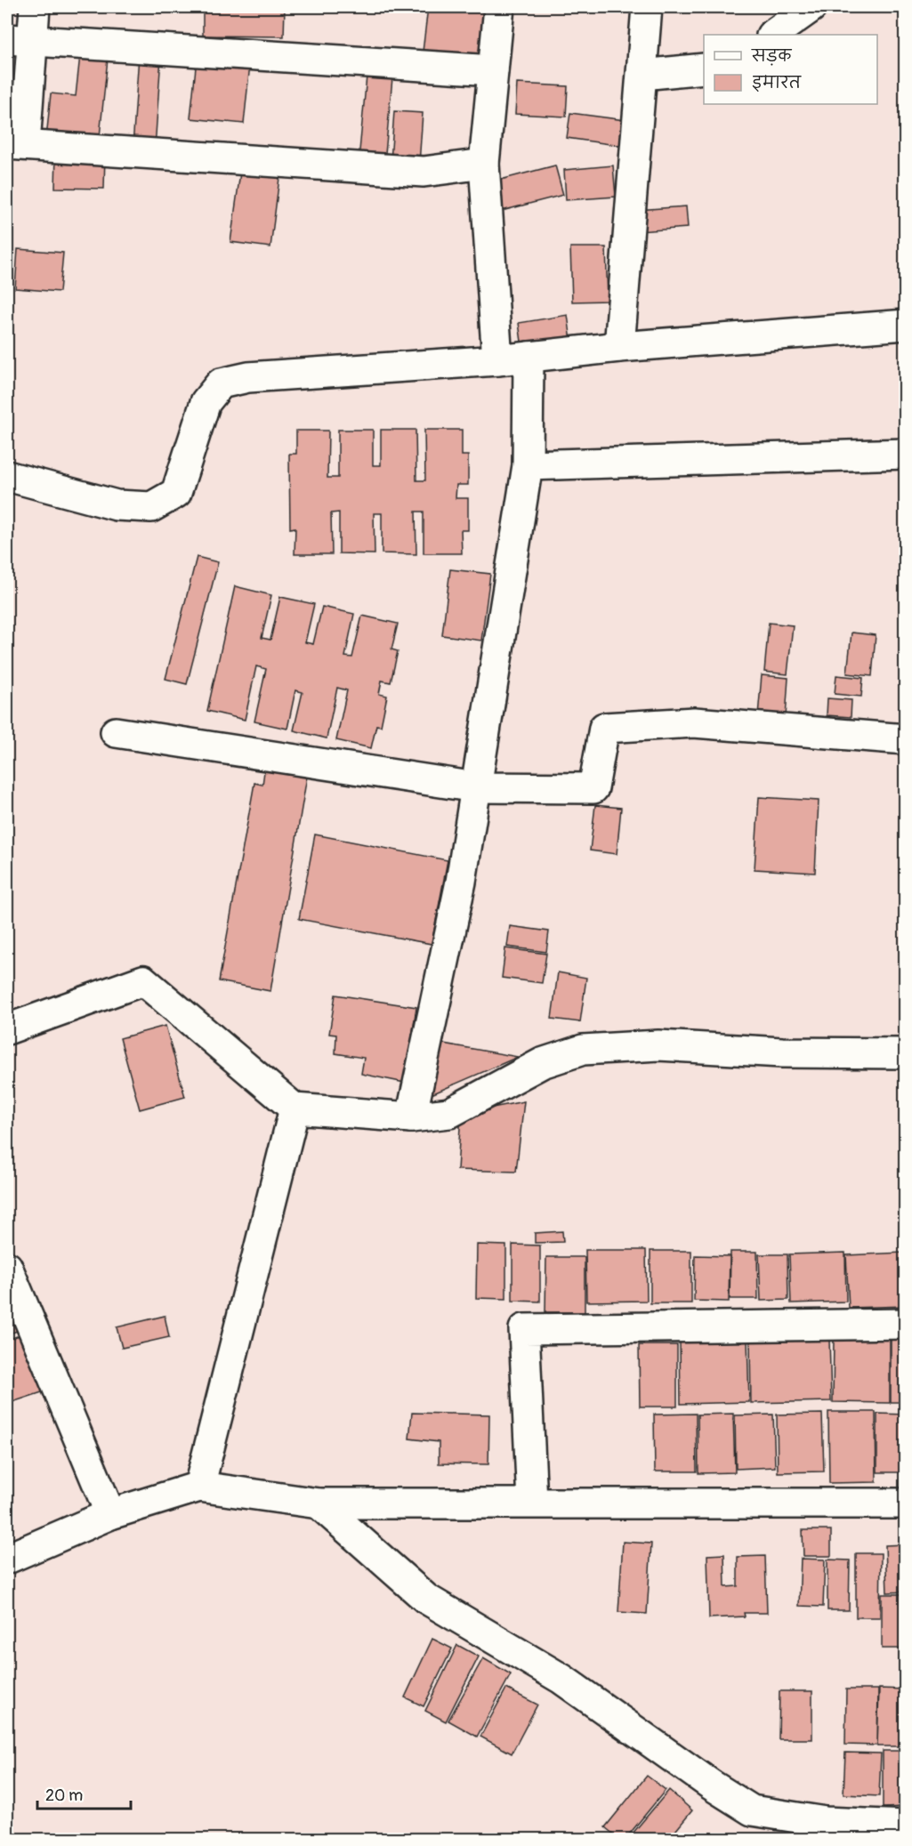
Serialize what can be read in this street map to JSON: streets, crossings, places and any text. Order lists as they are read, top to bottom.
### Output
{
  "legend": ["सड़क", "इमारत"],
  "scale_bar": "20 m"
}
